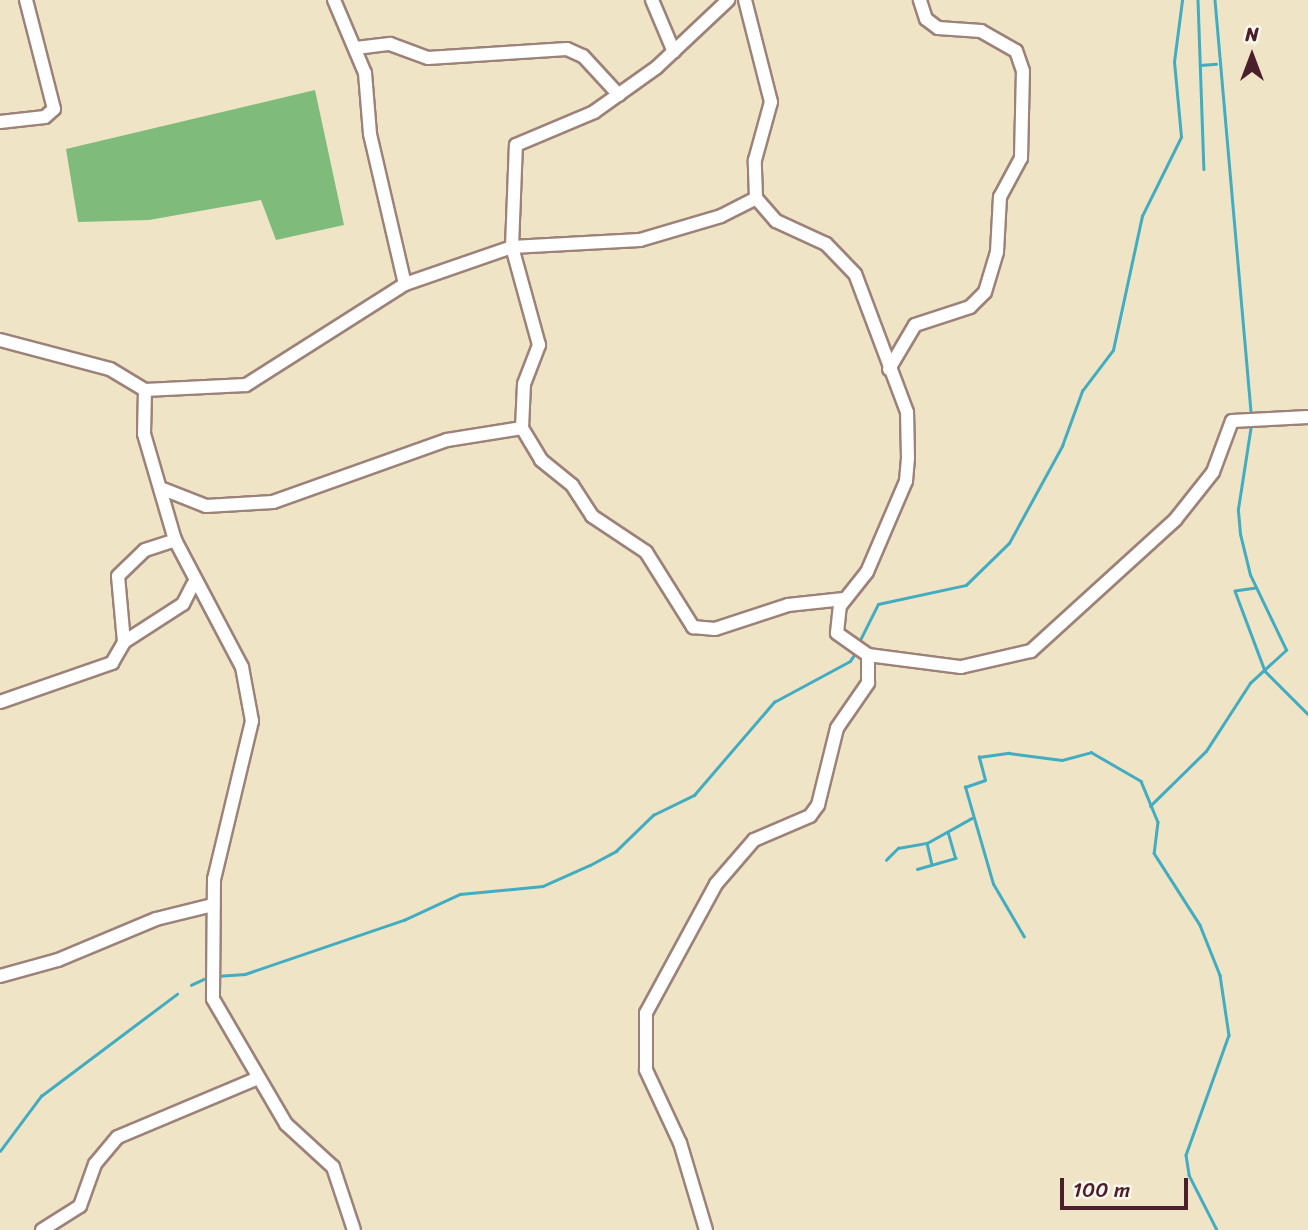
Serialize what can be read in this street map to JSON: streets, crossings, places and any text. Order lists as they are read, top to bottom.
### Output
{
  "scale_bar": "100 m",
  "north": "top"
}
